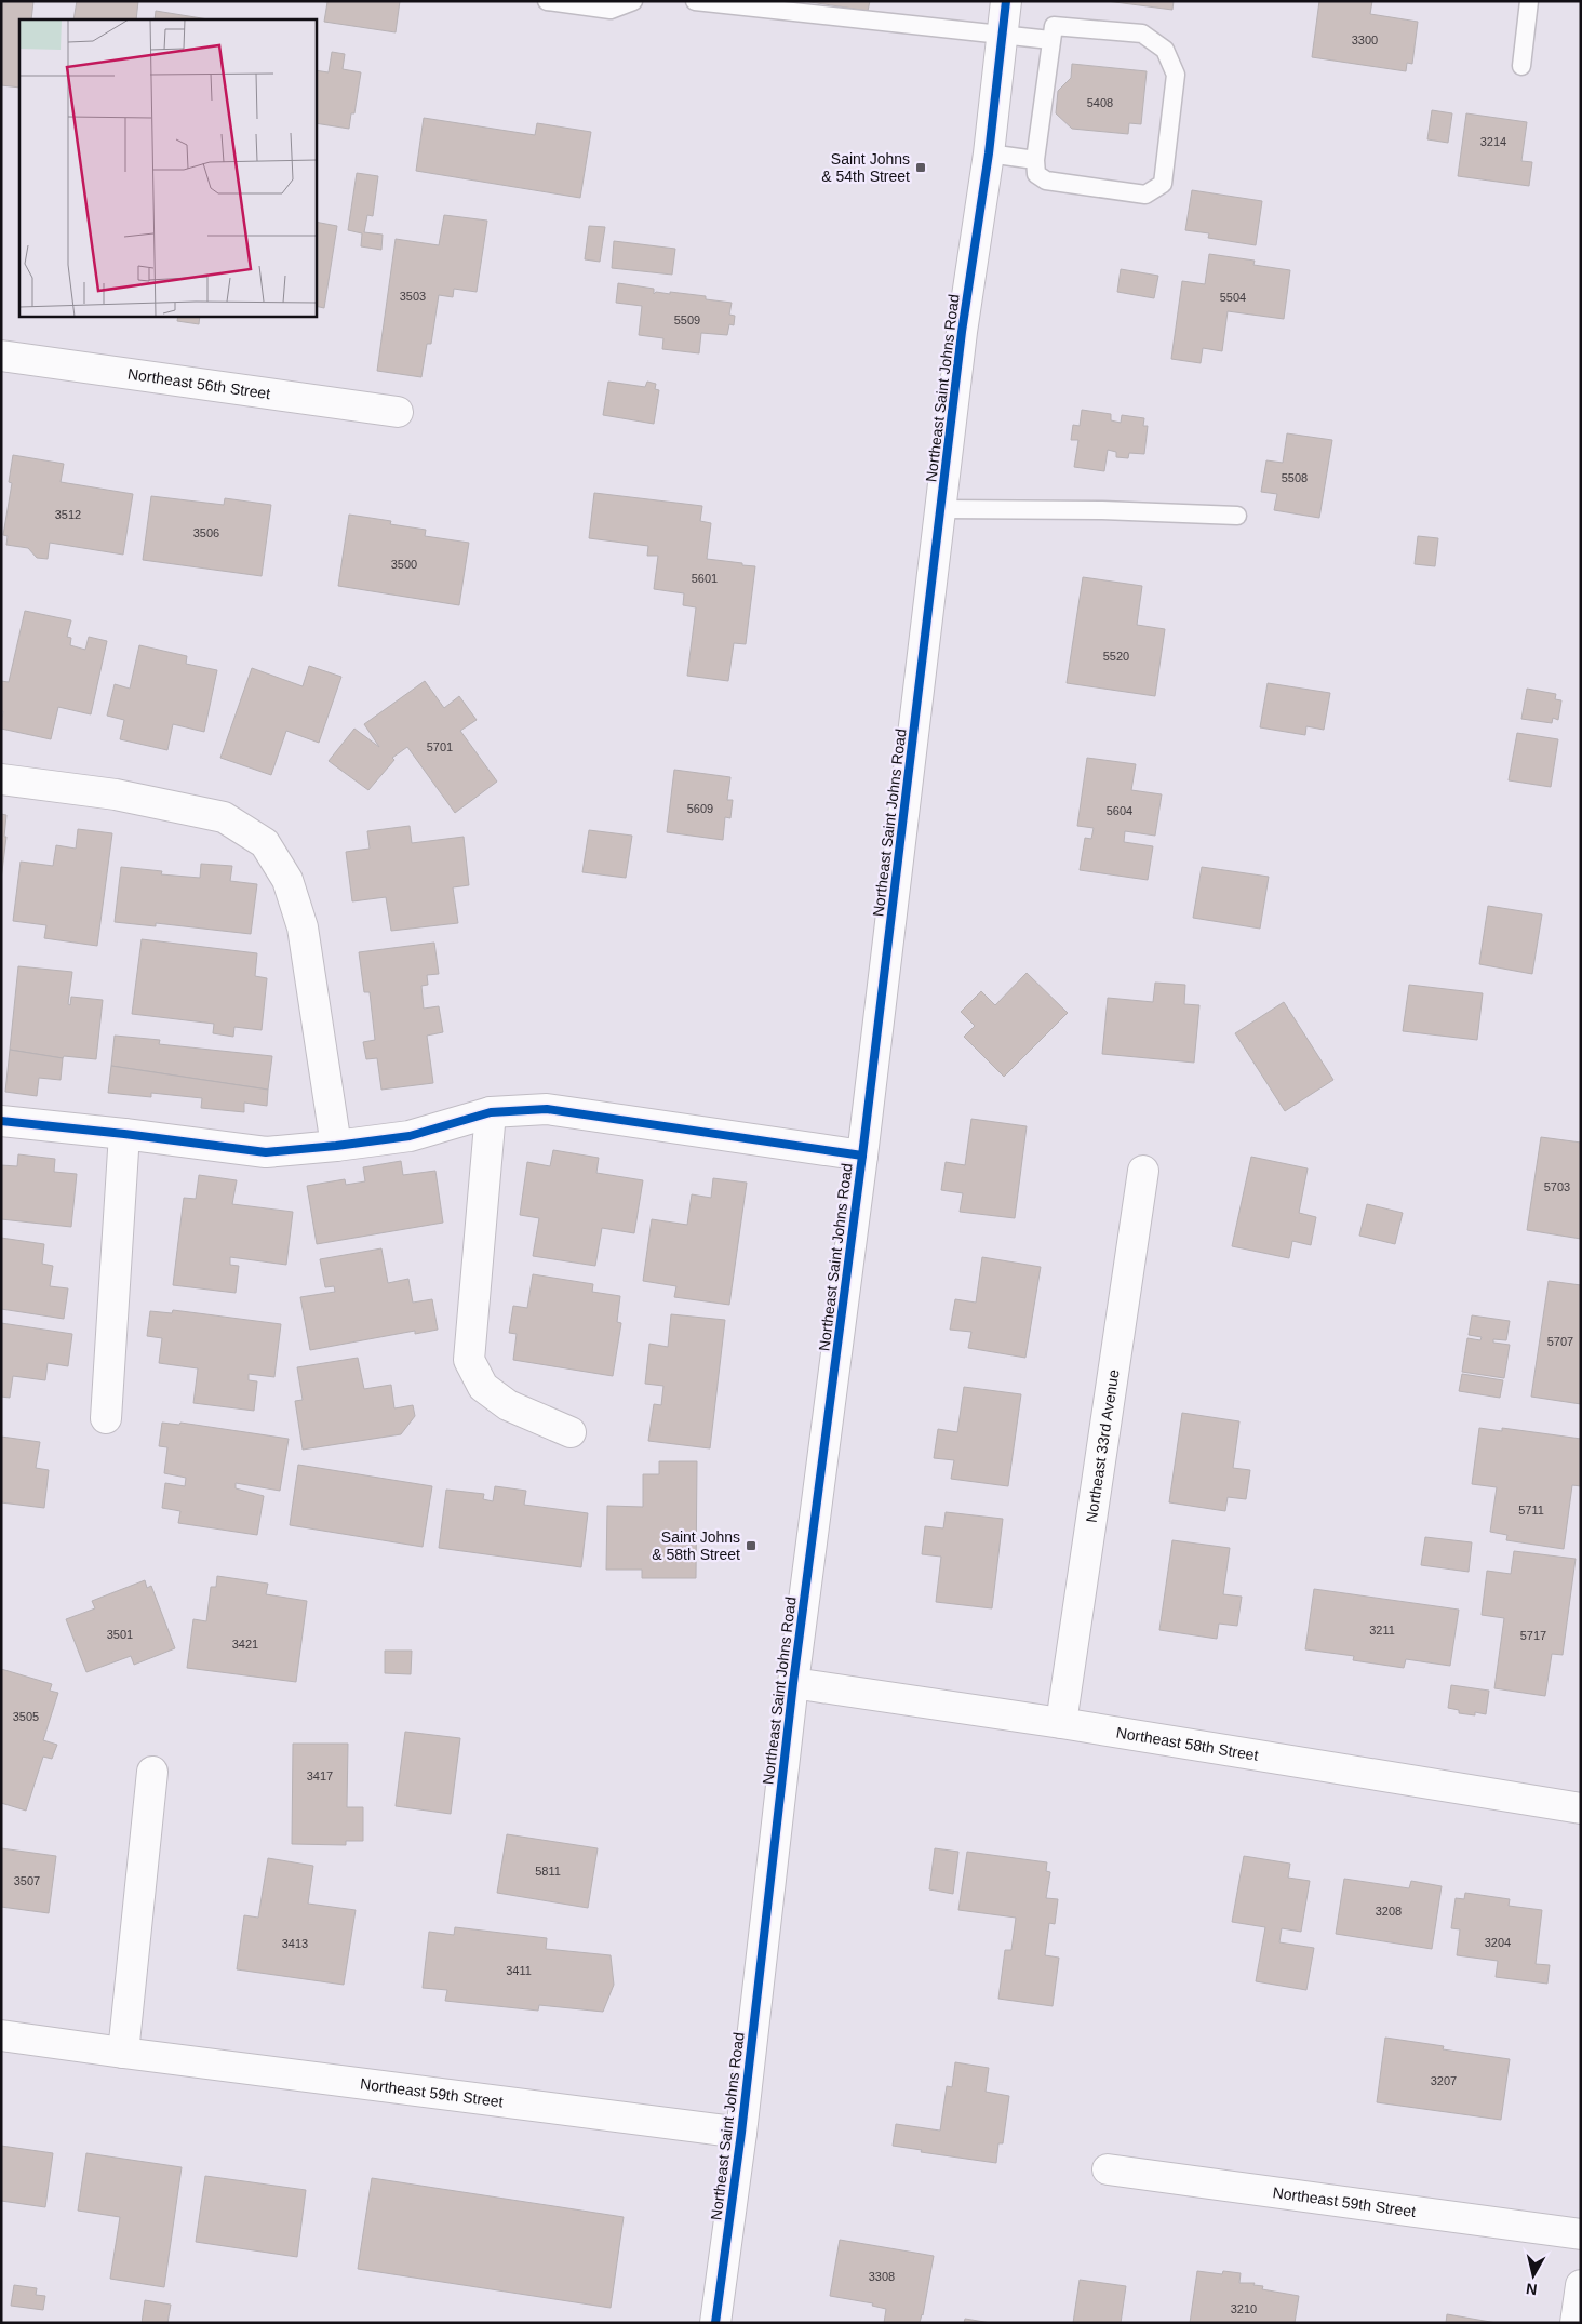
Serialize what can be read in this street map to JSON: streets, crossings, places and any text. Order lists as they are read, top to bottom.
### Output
{
  "streets": {
    "street": [
      "Northeast 56th Street",
      "Northeast Saint Johns Road",
      "Northeast 33rd Avenue",
      "Northeast 58th Street",
      "Northeast 59th Street"
    ]
  },
  "crossings": [
    ["Northeast Saint Johns Road", "Northeast 58th Street"],
    ["Northeast Saint Johns Road", "Northeast 59th Street"],
    ["Northeast 33rd Avenue", "Northeast 58th Street"]
  ],
  "places": {
    "transit": ["Saint Johns & 54th Street", "Saint Johns & 58th Street"]
  },
  "house_numbers": [
    "3300",
    "5408",
    "3214",
    "3503",
    "5504",
    "5509",
    "5508",
    "3512",
    "3506",
    "3500",
    "5601",
    "5520",
    "5701",
    "5609",
    "5604",
    "5703",
    "5707",
    "5711",
    "3211",
    "3501",
    "5717",
    "3421",
    "3505",
    "3417",
    "5811",
    "3507",
    "3208",
    "3204",
    "3413",
    "3411",
    "3207",
    "3308",
    "3210"
  ],
  "north": "bottom"
}
